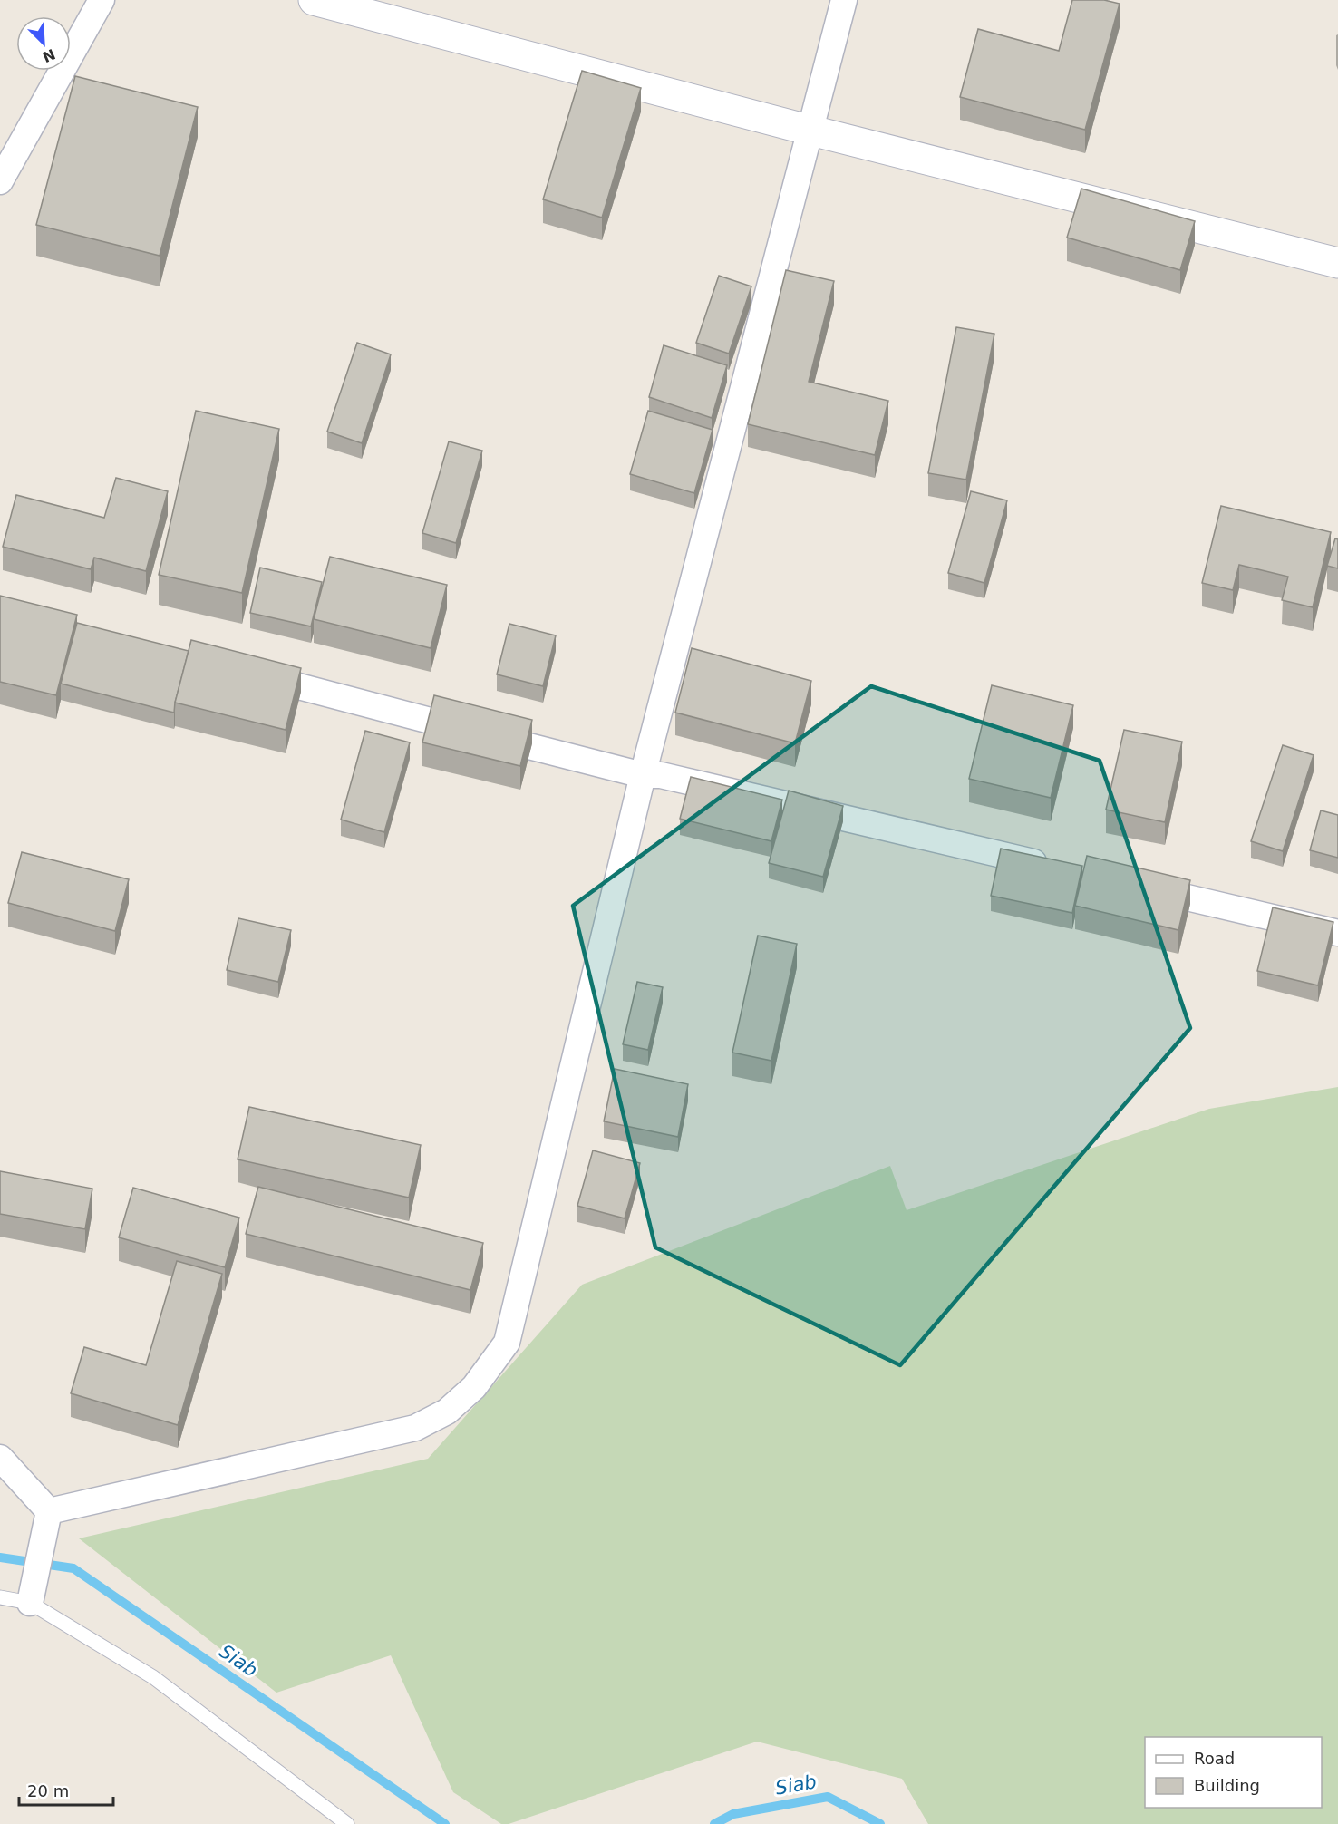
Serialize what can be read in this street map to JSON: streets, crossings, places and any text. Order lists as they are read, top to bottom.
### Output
{
  "water": ["Siab"],
  "legend": ["Road", "Building"],
  "scale_bar": "20 m",
  "north": "bottom right"
}
